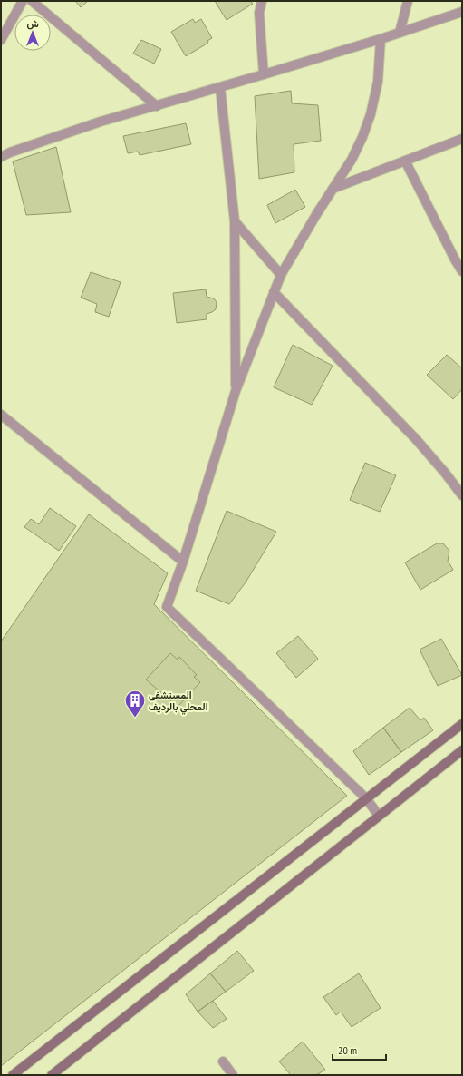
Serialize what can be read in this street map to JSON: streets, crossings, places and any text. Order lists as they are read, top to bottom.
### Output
{
  "places": {
    "building": ["المستشفى المحلي بالرديف"]
  },
  "scale_bar": "20 m",
  "north": "top"
}
